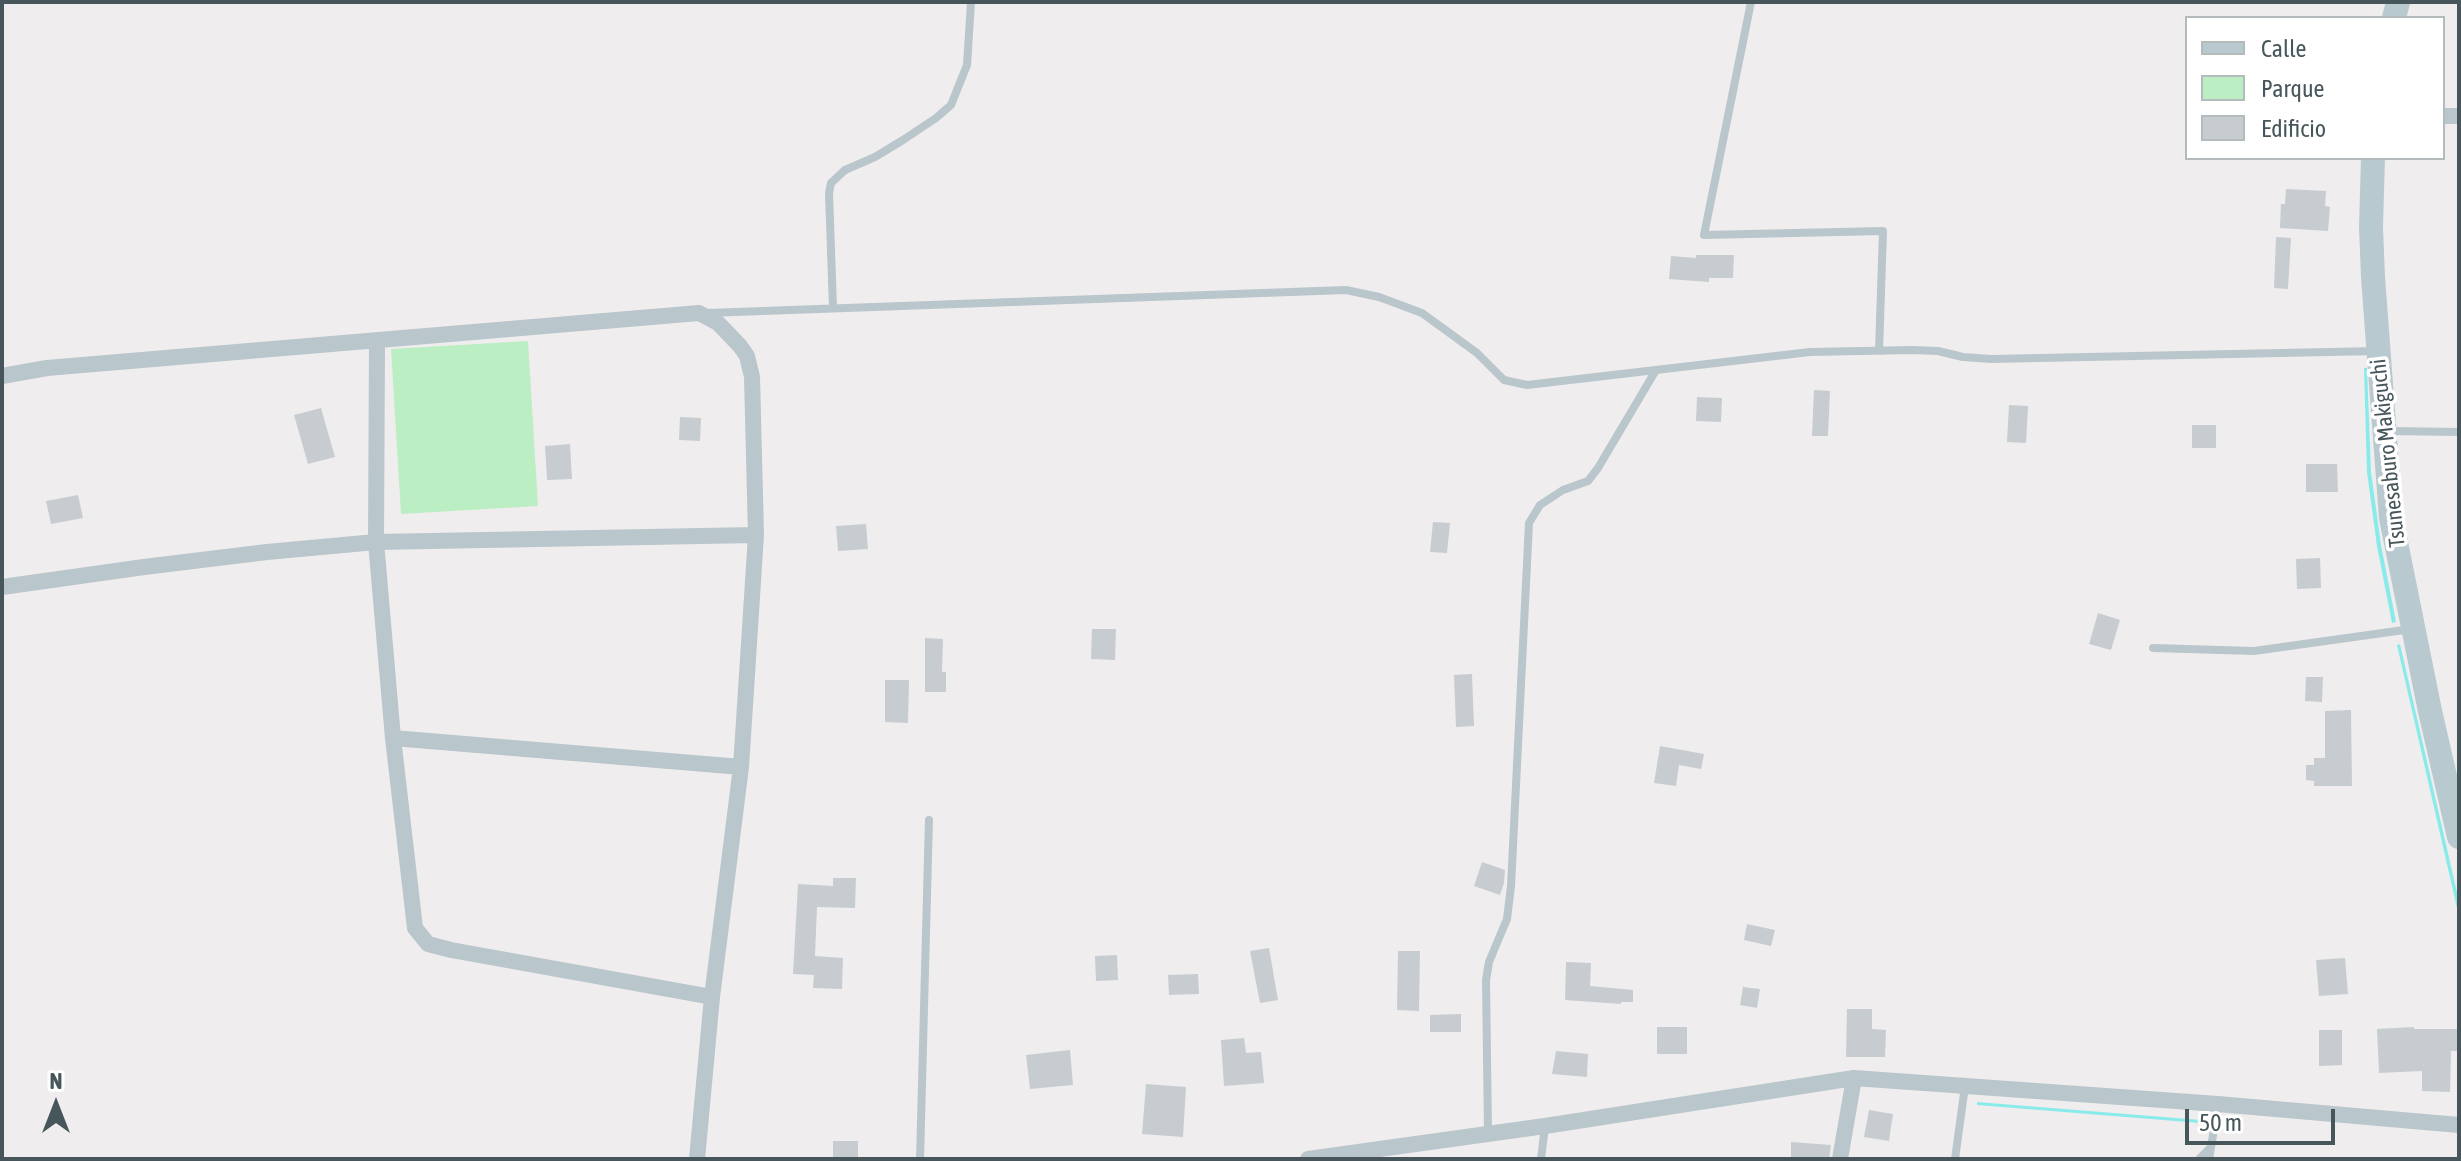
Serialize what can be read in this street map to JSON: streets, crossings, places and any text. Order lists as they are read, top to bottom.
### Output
{
  "streets": {
    "street": ["Tsunesaburo Makiguchi"]
  },
  "legend": ["Calle", "Parque", "Edificio"],
  "scale_bar": "50 m",
  "north": "top"
}
